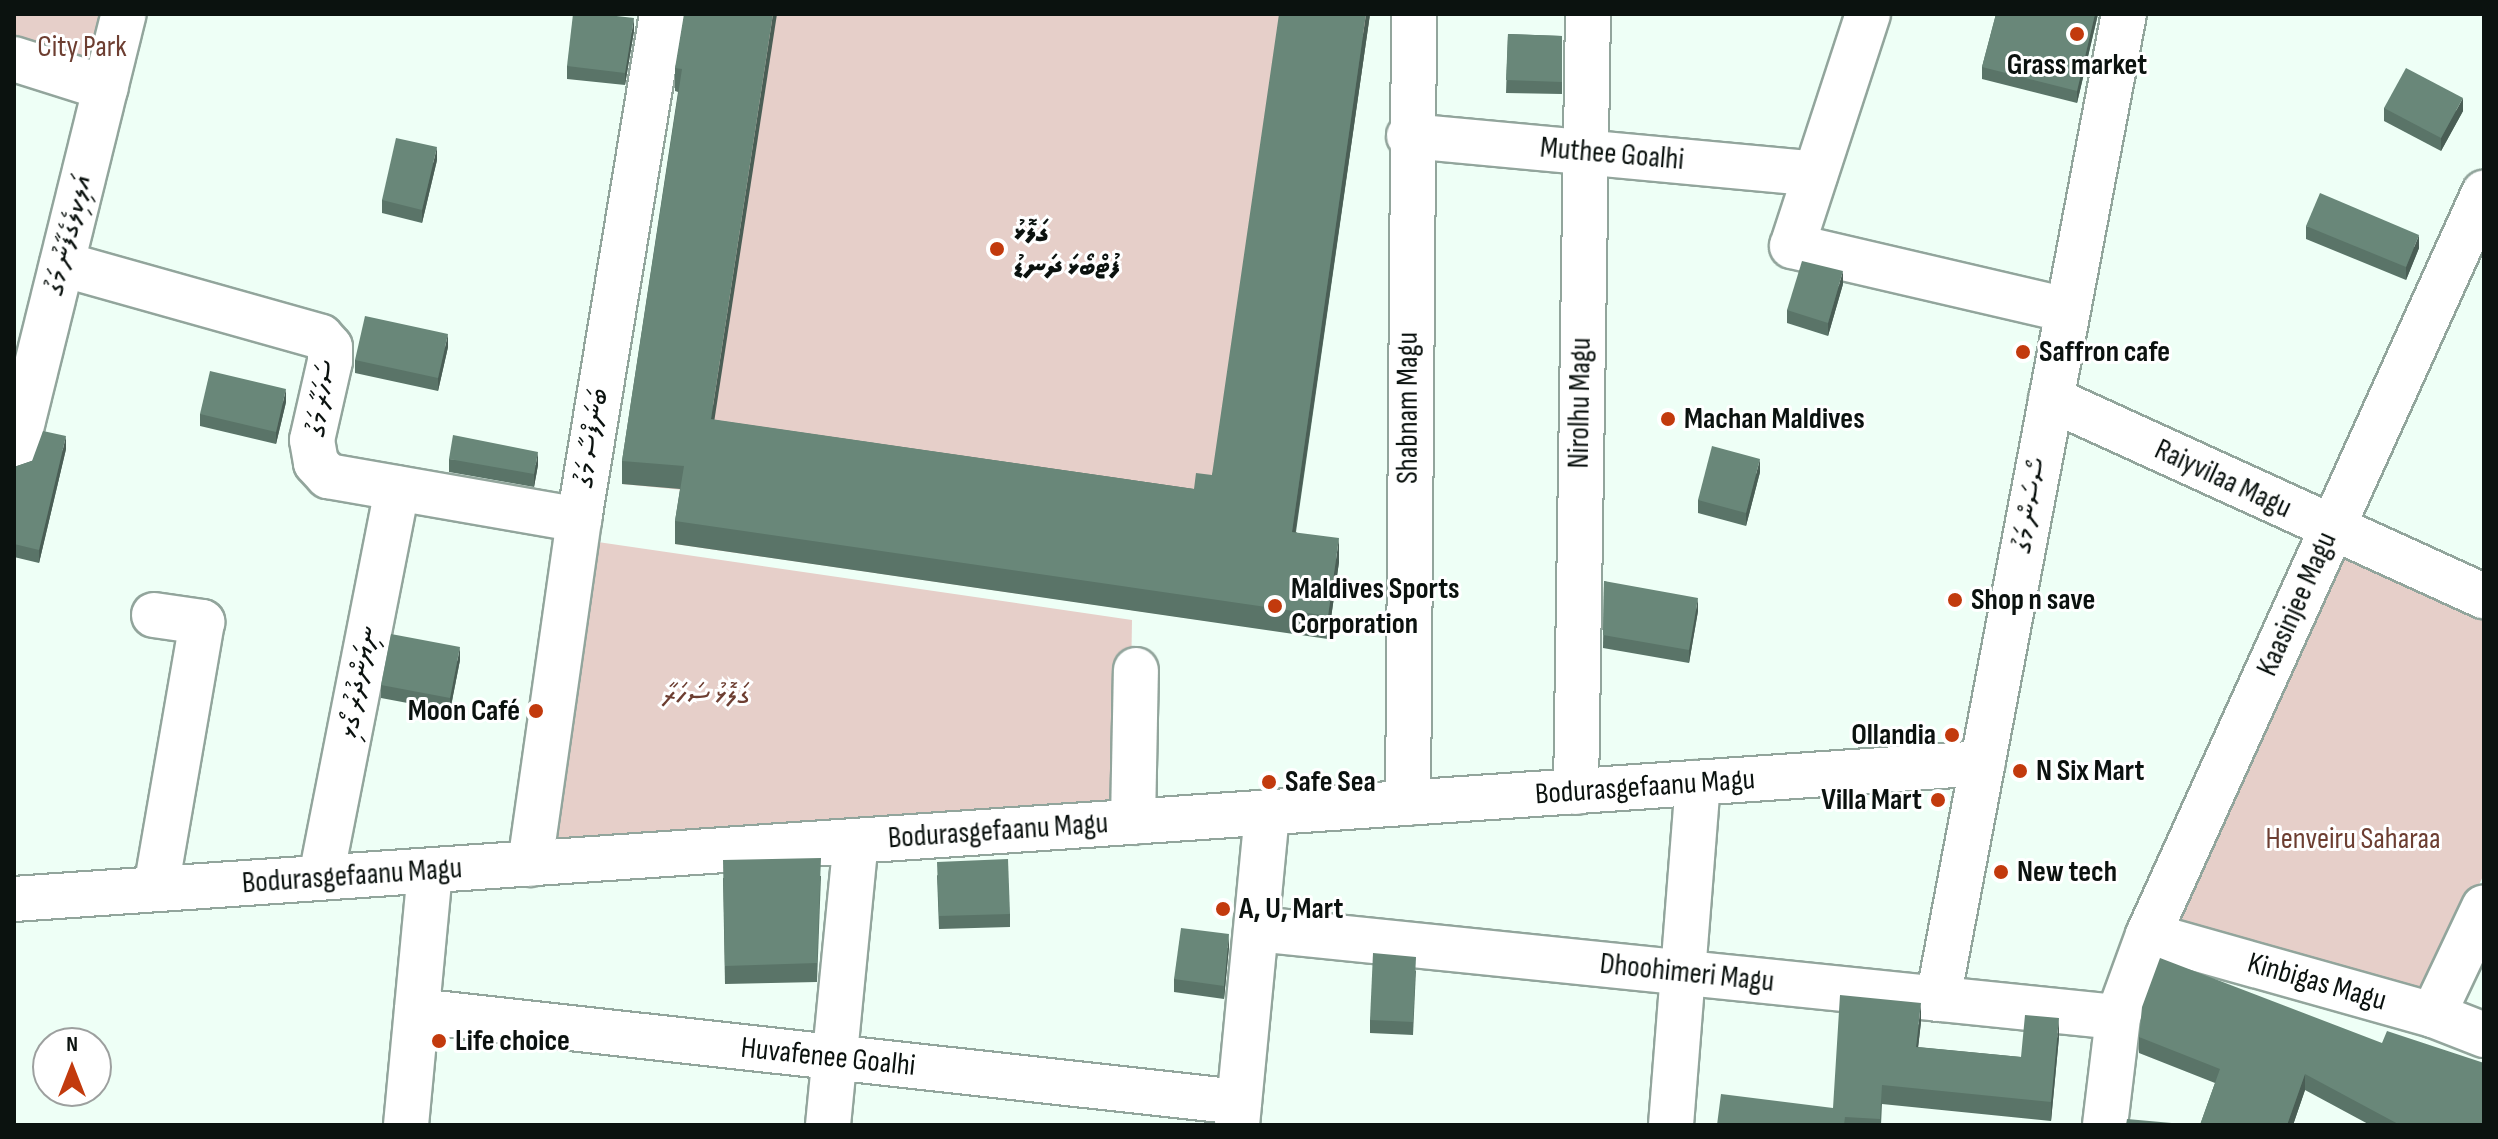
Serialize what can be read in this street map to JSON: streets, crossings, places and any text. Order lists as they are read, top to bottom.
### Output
{
  "streets": {
    "street": [
      "Muthee Goalhi",
      "އަލިކިލެގެފާނު މަގު",
      "ސަހަރާ މަގު",
      "Nirolhu Magu",
      "Shabnam Magu",
      "ބަނަފްސާ މަގު",
      "Raiyvilaa Magu",
      "ސޯސަން މަގު",
      "Kaasinjee Magu",
      "ނިޔަންދުރު ގޯޅި",
      "Bodurasgefaanu Magu",
      "Dhoohimeri Magu",
      "Kinbigas Magu",
      "Huvafenee Goalhi"
    ]
  },
  "crossings": [
    ["Muthee Goalhi", "Nirolhu Magu"],
    ["Muthee Goalhi", "Shabnam Magu"],
    ["އަލިކިލެގެފާނު މަގު", "ސަހަރާ މަގު"],
    ["ސަހަރާ މަގު", "ބަނަފްސާ މަގު"],
    ["ސަހަރާ މަގު", "ނިޔަންދުރު ގޯޅި"],
    ["Nirolhu Magu", "Bodurasgefaanu Magu"],
    ["Shabnam Magu", "Bodurasgefaanu Magu"],
    ["ބަނަފްސާ މަގު", "Bodurasgefaanu Magu"],
    ["Raiyvilaa Magu", "ސޯސަން މަގު"],
    ["Raiyvilaa Magu", "Kaasinjee Magu"],
    ["ސޯސަން މަގު", "Bodurasgefaanu Magu"],
    ["ސޯސަން މަގު", "Dhoohimeri Magu"],
    ["Kaasinjee Magu", "Dhoohimeri Magu"],
    ["Kaasinjee Magu", "Kinbigas Magu"],
    ["ނިޔަންދުރު ގޯޅި", "Bodurasgefaanu Magu"]
  ],
  "parks": ["City Park", "ގަލޮޅު ސަހަރާ", "Henveiru Saharaa"],
  "places": [
    "Grass market",
    "ގަލޮޅު ފުޓްބޯޅަ ދަނޑު",
    "Saffron cafe",
    "Machan Maldives",
    "Shop n save",
    "Maldives Sports Corporation",
    "Moon Café",
    "Ollandia",
    "N Six Mart",
    "Safe Sea",
    "Villa Mart",
    "New tech",
    "A, U, Mart",
    "Life choice"
  ],
  "north": "top"
}
